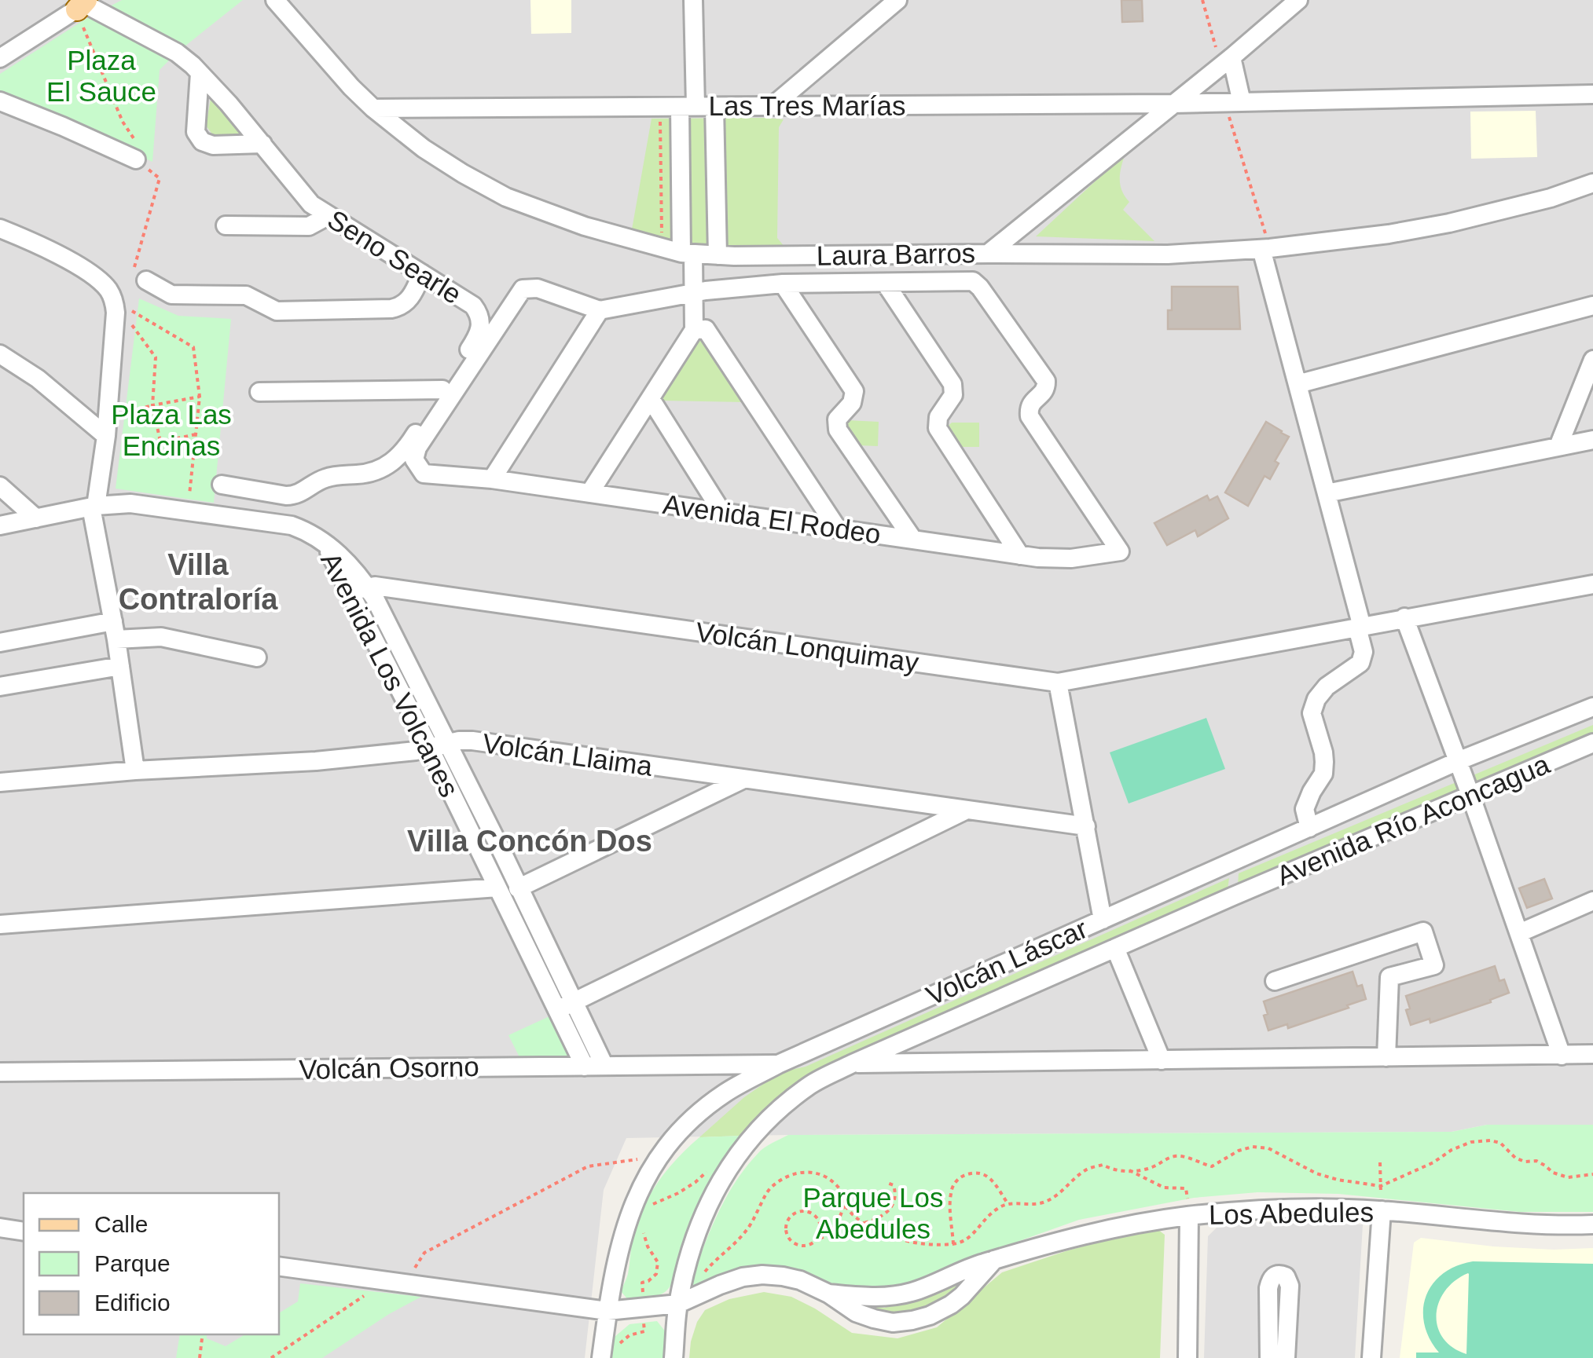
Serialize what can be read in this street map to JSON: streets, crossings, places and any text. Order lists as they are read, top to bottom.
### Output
{
  "streets": {
    "street": [
      "Las Tres Marías",
      "Laura Barros",
      "Seno Searle",
      "Avenida El Rodeo",
      "Volcán Lonquimay",
      "Avenida Los Volcanes",
      "Volcán Llaima",
      "Avenida Río Aconcagua",
      "Volcán Láscar",
      "Volcán Osorno",
      "Los Abedules"
    ]
  },
  "crossings": [
    ["Las Tres Marías", "Laura Barros"],
    ["Volcán Lonquimay", "Avenida Los Volcanes"],
    ["Avenida Los Volcanes", "Volcán Llaima"],
    ["Avenida Los Volcanes", "Volcán Osorno"],
    ["Avenida Río Aconcagua", "Volcán Láscar"],
    ["Volcán Láscar", "Volcán Osorno"],
    ["Volcán Láscar", "Los Abedules"]
  ],
  "districts": ["Villa Contraloría", "Villa Concón Dos"],
  "parks": ["Plaza El Sauce", "Plaza Las Encinas", "Parque Los Abedules"],
  "legend": ["Calle", "Parque", "Edificio"]
}
